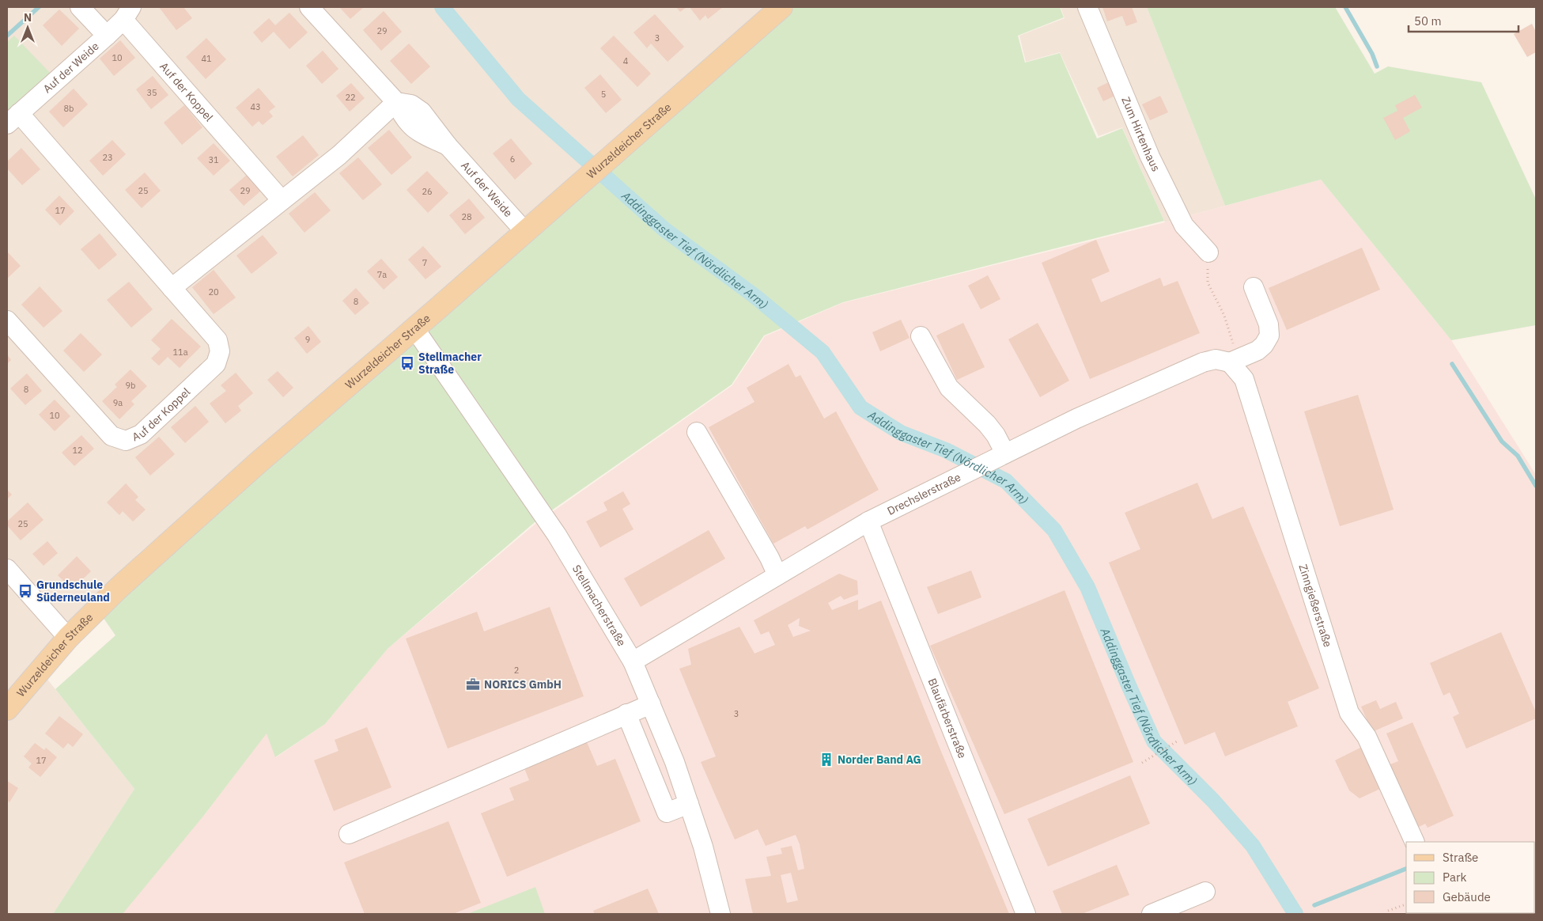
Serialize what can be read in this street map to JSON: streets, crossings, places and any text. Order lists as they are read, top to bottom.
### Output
{
  "streets": {
    "main road": ["Wurzeldeicher Straße"],
    "street": [
      "Auf der Weide",
      "Auf der Koppel",
      "Zum Hirtenhaus",
      "Drechslerstraße",
      "Stellmacherstraße",
      "Zinngießerstraße",
      "Blaufärberstraße"
    ]
  },
  "crossings": [
    ["Auf der Weide", "Auf der Koppel"],
    ["Auf der Weide", "Wurzeldeicher Straße"],
    ["Wurzeldeicher Straße", "Stellmacherstraße"],
    ["Drechslerstraße", "Stellmacherstraße"],
    ["Drechslerstraße", "Zinngießerstraße"],
    ["Drechslerstraße", "Blaufärberstraße"]
  ],
  "water": ["Addinggaster Tief (Nördlicher Arm)"],
  "places": {
    "bus stop": ["Stellmacher Straße", "Grundschule Süderneuland"],
    "office": ["NORICS GmbH"],
    "building": ["Norder Band AG"]
  },
  "house_numbers": [
    "29",
    "3",
    "10",
    "41",
    "4",
    "35",
    "5",
    "22",
    "43",
    "8b",
    "23",
    "6",
    "31",
    "25",
    "29",
    "26",
    "17",
    "28",
    "7",
    "7a",
    "20",
    "8",
    "9",
    "11a",
    "9b",
    "8",
    "9a",
    "10",
    "12",
    "25",
    "2",
    "3",
    "17"
  ],
  "legend": ["Straße", "Park", "Gebäude"],
  "scale_bar": "50 m",
  "north": "top"
}
